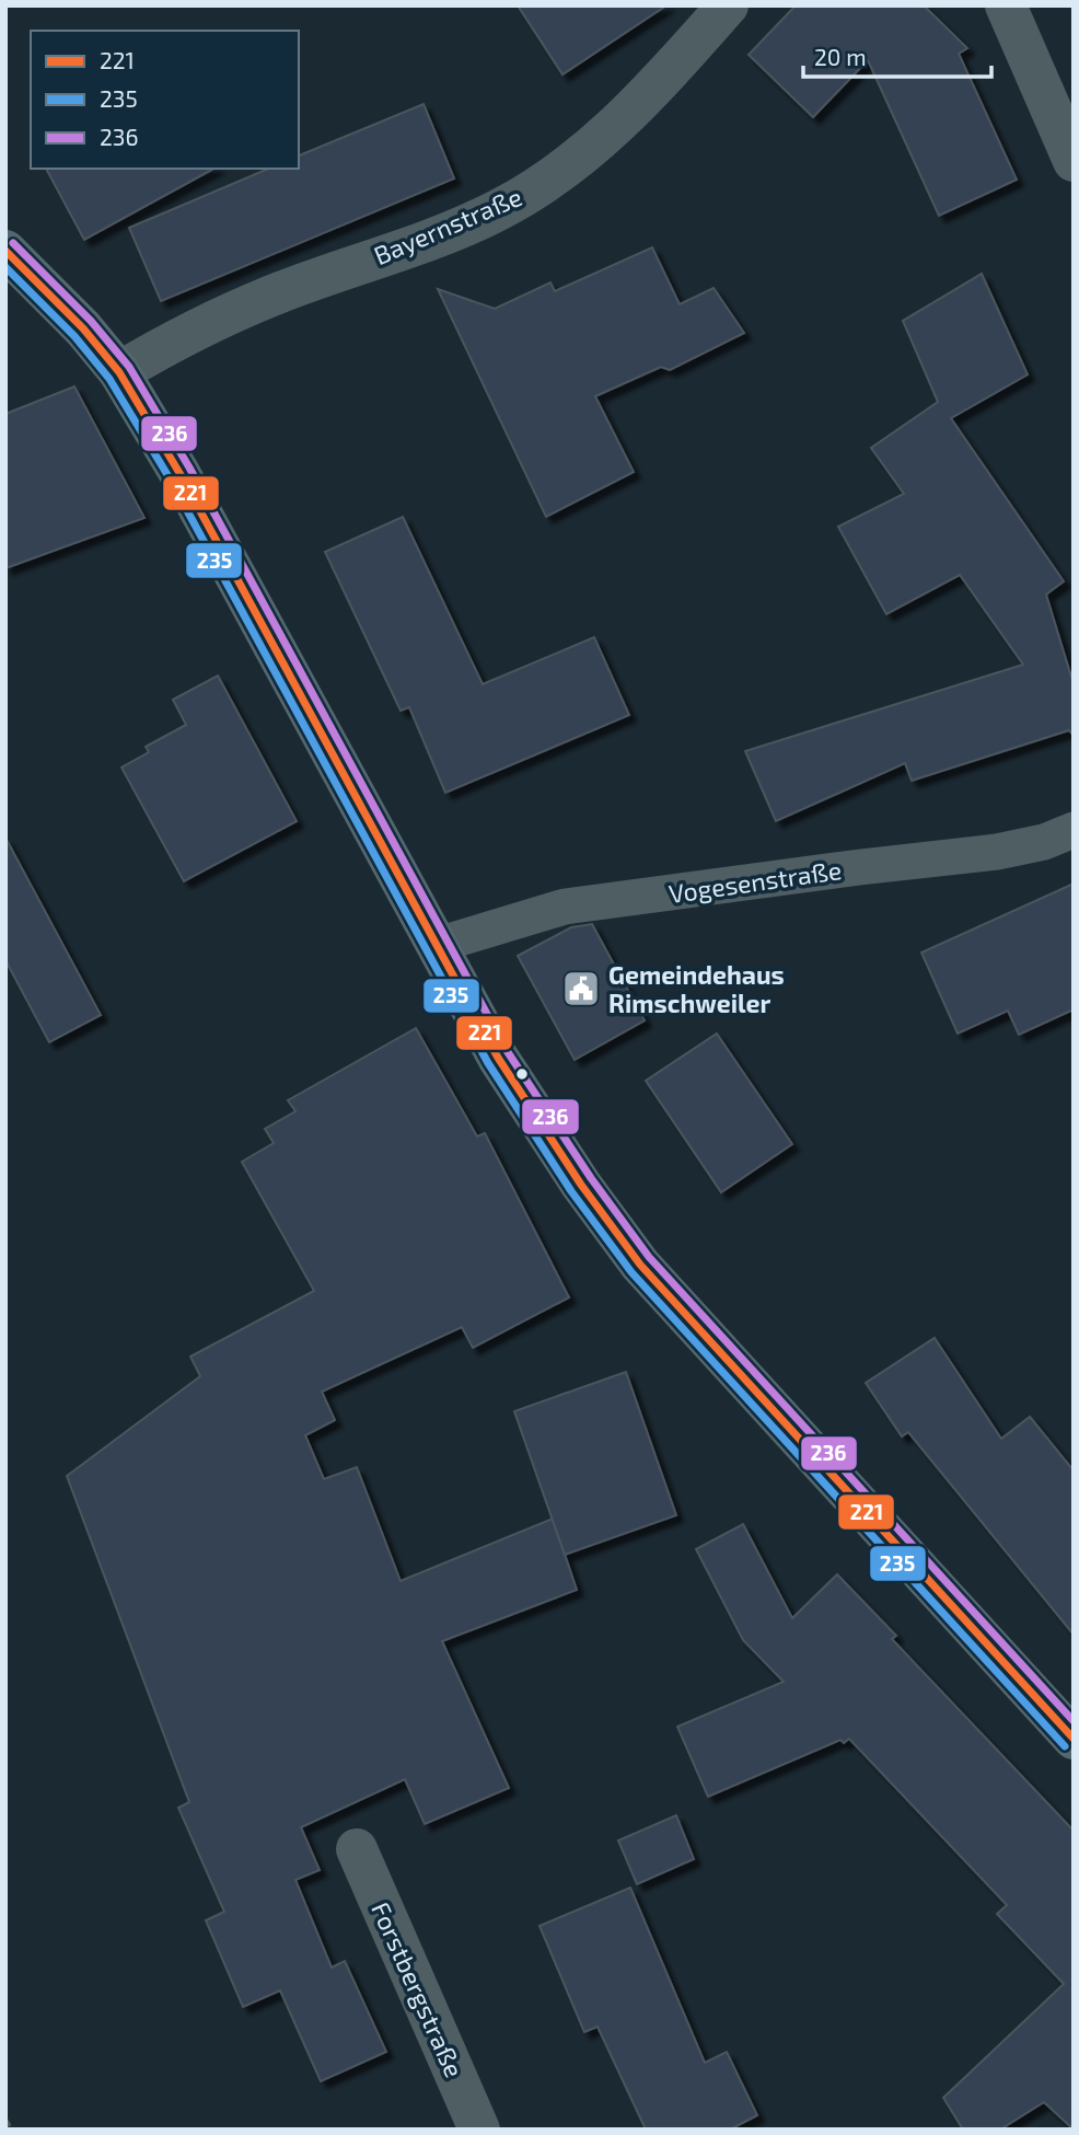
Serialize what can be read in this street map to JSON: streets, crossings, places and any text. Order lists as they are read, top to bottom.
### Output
{
  "streets": {
    "street": ["Bayernstraße", "Forstbergstraße"],
    "lane": ["Vogesenstraße"]
  },
  "places": {
    "public building": ["Gemeindehaus Rimschweiler"]
  },
  "lines": ["transit line 236", "transit line 221", "transit line 235"],
  "legend": ["221", "235", "236"],
  "scale_bar": "20 m"
}
